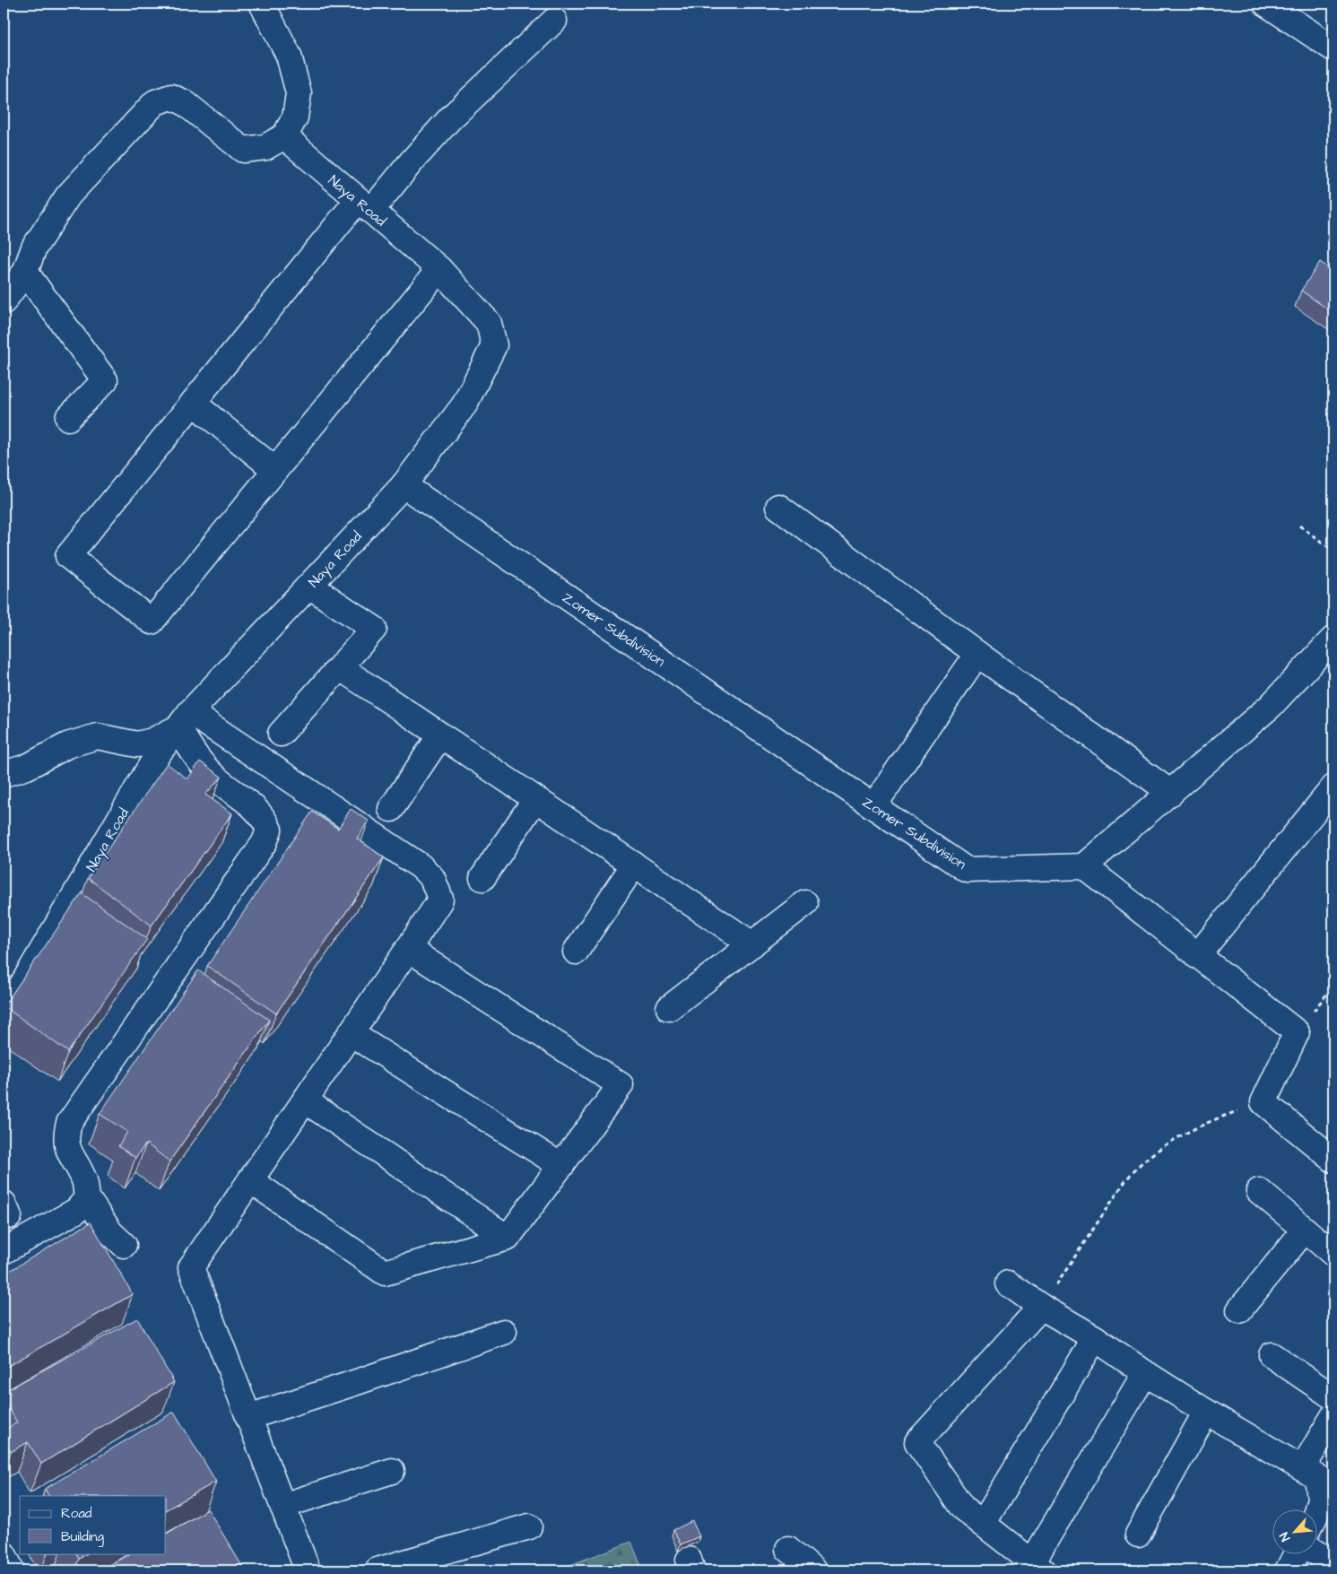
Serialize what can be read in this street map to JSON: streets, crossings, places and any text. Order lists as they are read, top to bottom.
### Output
{
  "streets": {
    "street": ["Naya Road", "Zomer Subdivision"]
  },
  "crossings": [
    ["Naya Road", "Zomer Subdivision"]
  ],
  "legend": ["Road", "Building"],
  "north": "bottom left"
}
